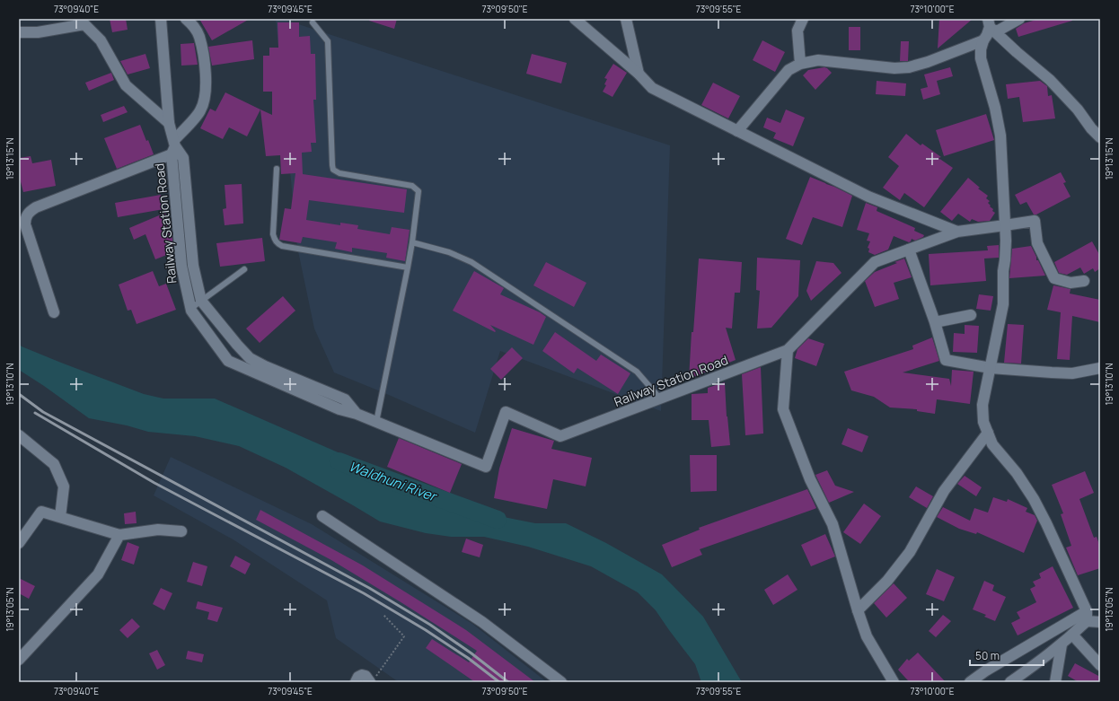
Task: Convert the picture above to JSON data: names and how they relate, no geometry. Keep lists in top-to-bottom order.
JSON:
{
  "streets": {
    "street": ["Railway Station Road"]
  },
  "water": ["Waldhuni River"],
  "scale_bar": "50 m",
  "coordinates": [
    "73°09'40\"E",
    "73°09'45\"E",
    "73°09'50\"E",
    "73°09'55\"E",
    "73°10'00\"E",
    "19°13'15\"N",
    "19°13'10\"N",
    "19°13'05\"N"
  ]
}
